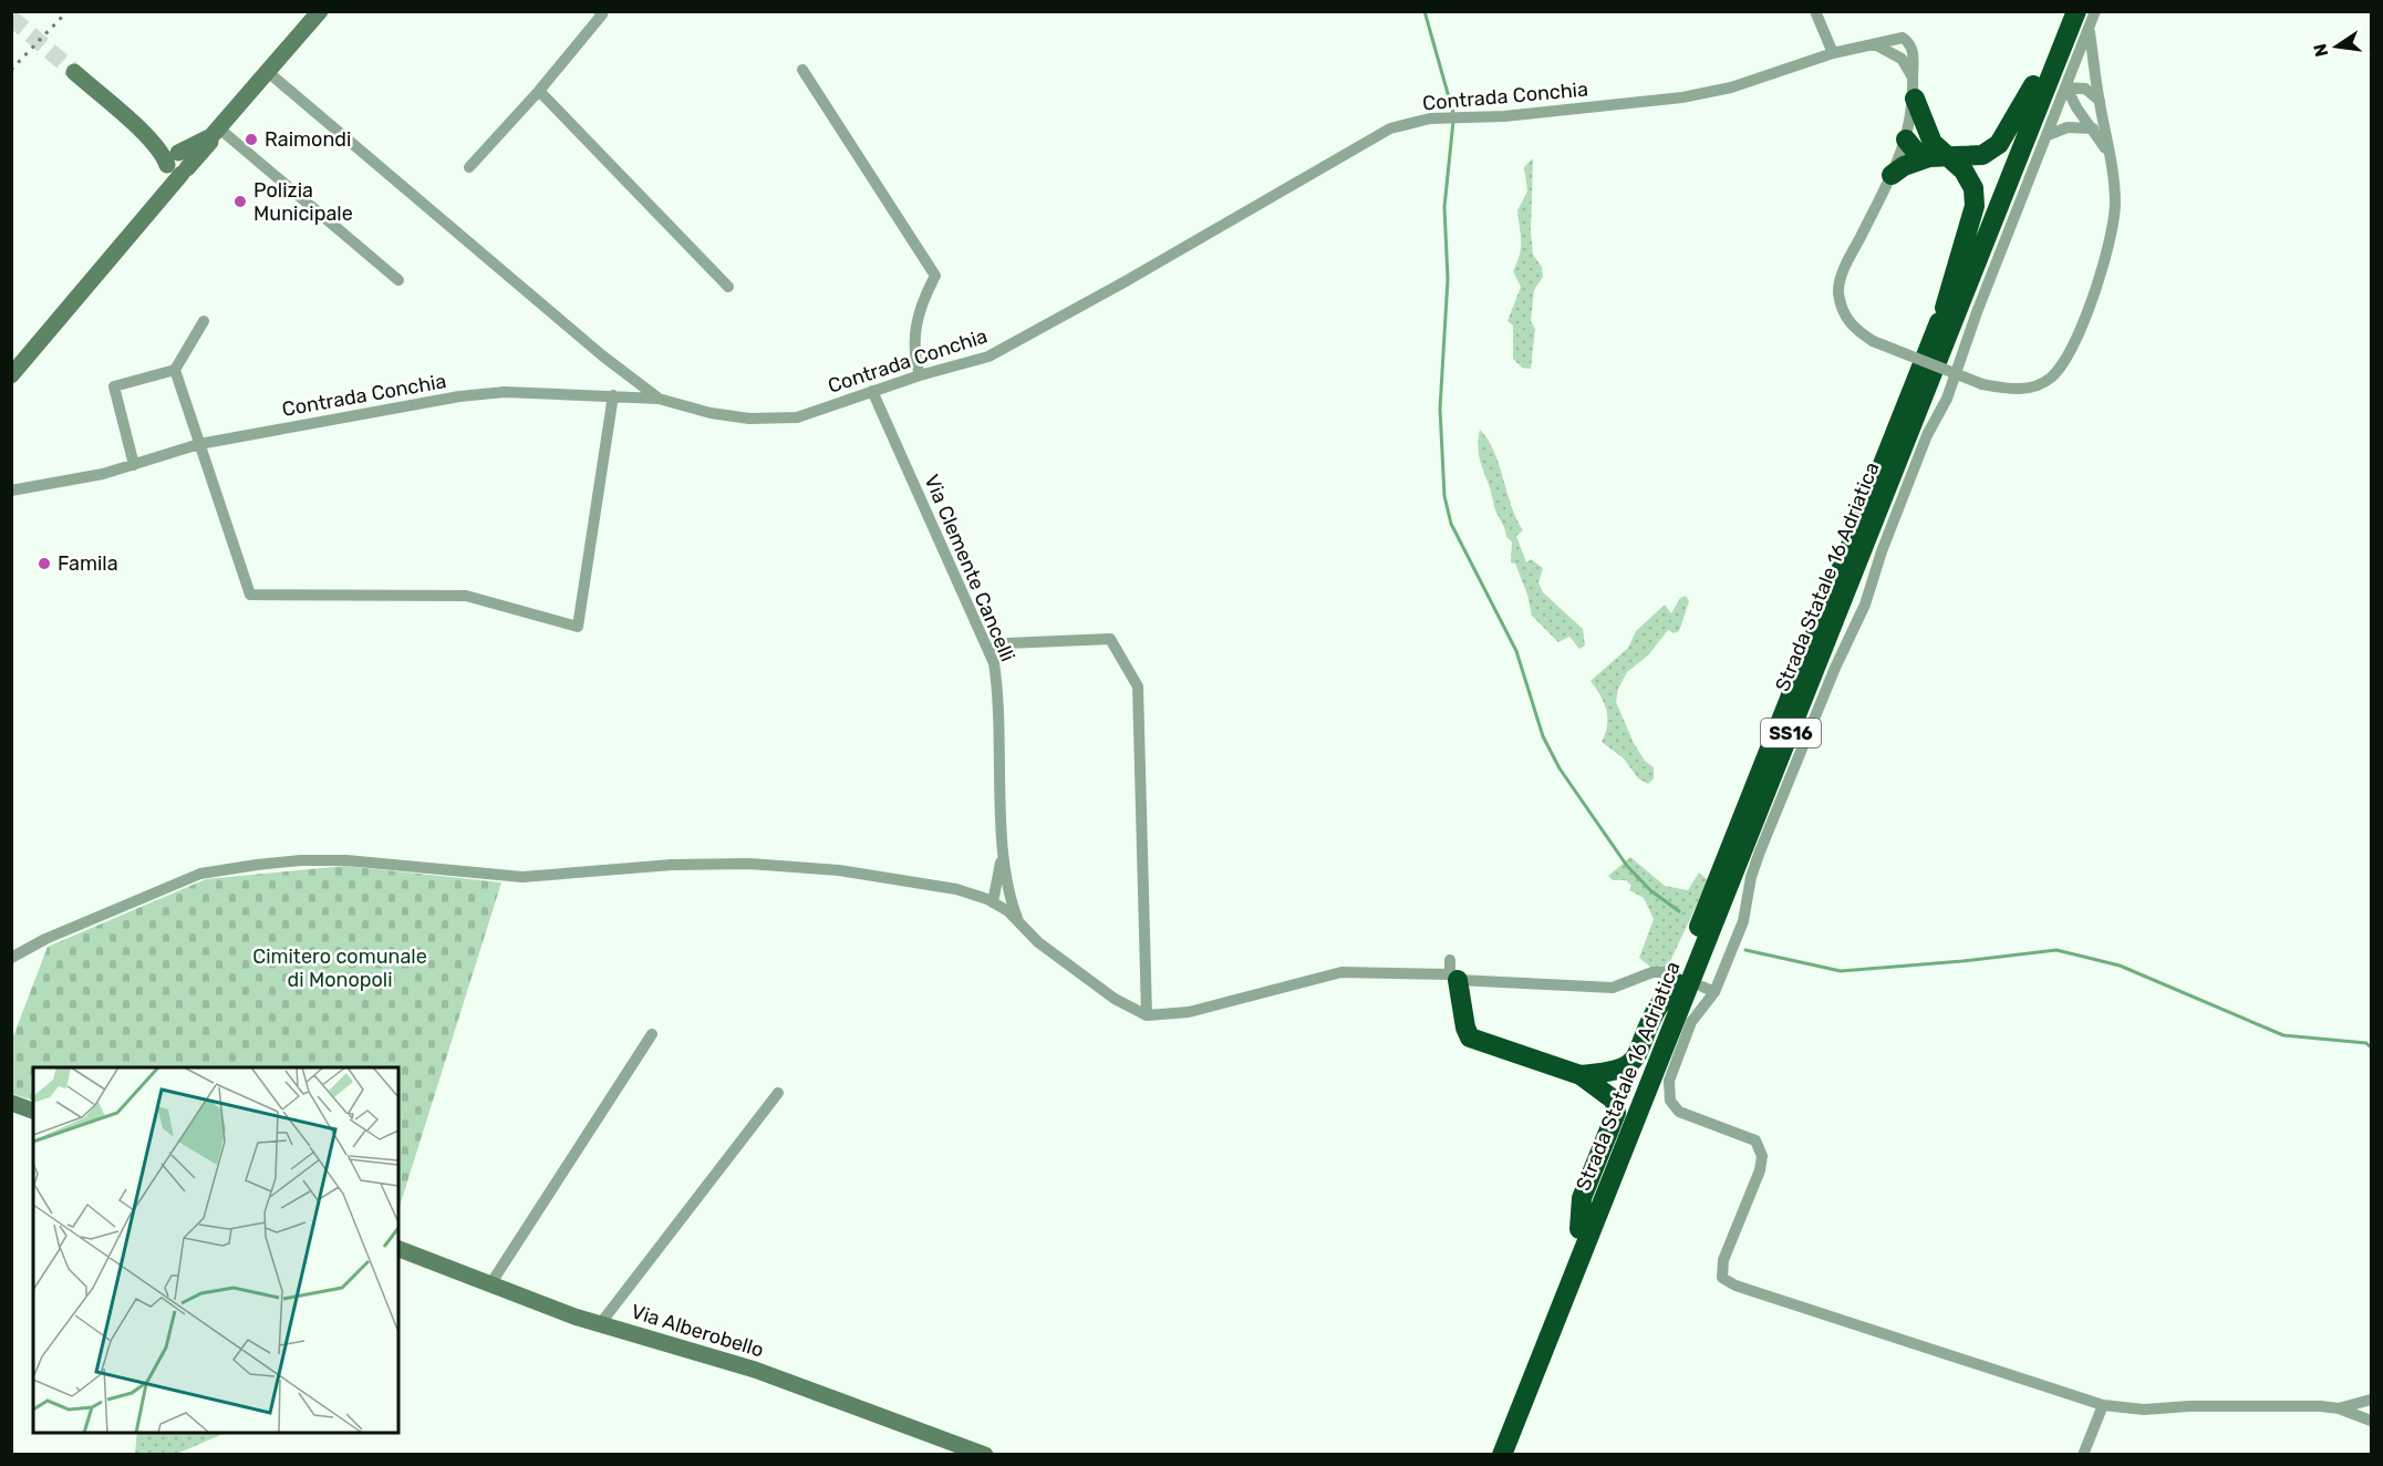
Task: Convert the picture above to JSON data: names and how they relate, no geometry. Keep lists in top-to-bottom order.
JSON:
{
  "streets": {
    "highway": ["Strada Statale 16 Adriatica", "SS16"],
    "main road": ["Via Alberobello"],
    "street": ["Contrada Conchia", "Via Clemente Cancelli"]
  },
  "crossings": [
    ["Contrada Conchia", "Via Clemente Cancelli"]
  ],
  "parks": ["Cimitero comunale di Monopoli"],
  "places": ["Raimondi", "Polizia Municipale", "Famila"],
  "north": "left"
}
